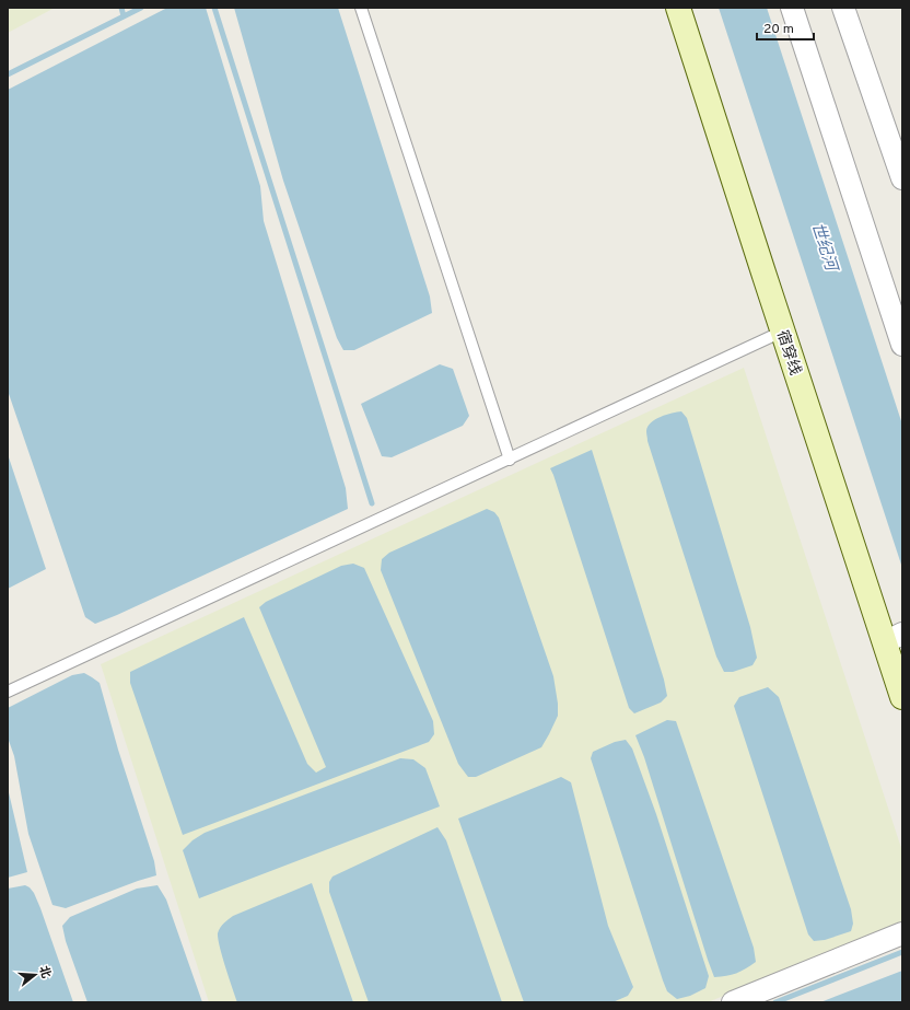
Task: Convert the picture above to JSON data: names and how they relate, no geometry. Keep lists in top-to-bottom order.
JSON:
{
  "streets": {
    "main road": ["宿穿线"]
  },
  "water": ["世纪河"],
  "scale_bar": "20 m",
  "north": "right"
}
